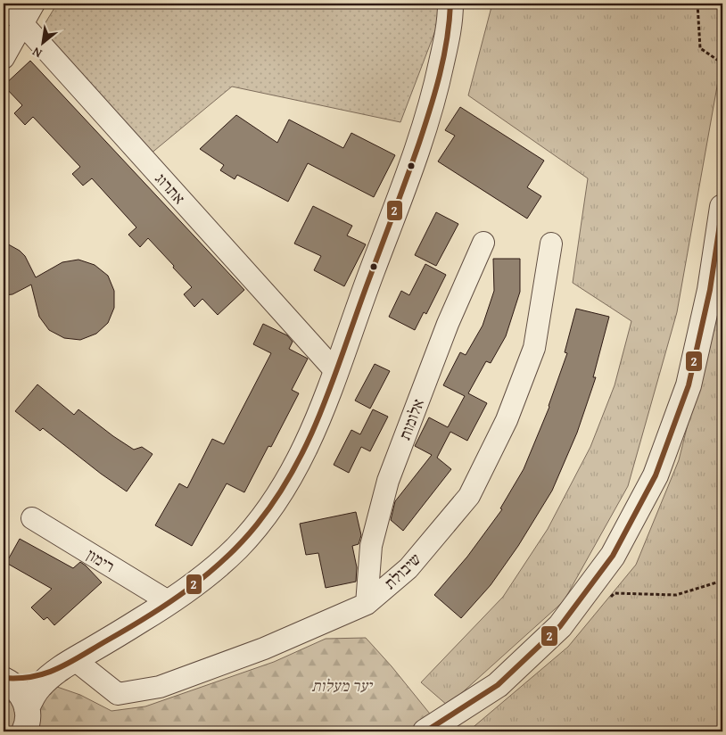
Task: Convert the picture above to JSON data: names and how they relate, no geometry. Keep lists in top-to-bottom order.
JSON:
{
  "streets": {
    "street": [
      "אתרוג",
      "אלומות",
      "רימון",
      "שיבולת"
    ]
  },
  "crossings": [
    ["אלומות", "שיבולת"]
  ],
  "parks": ["יער מעלות"],
  "lines": ["transit line 2"],
  "north": "bottom left"
}
